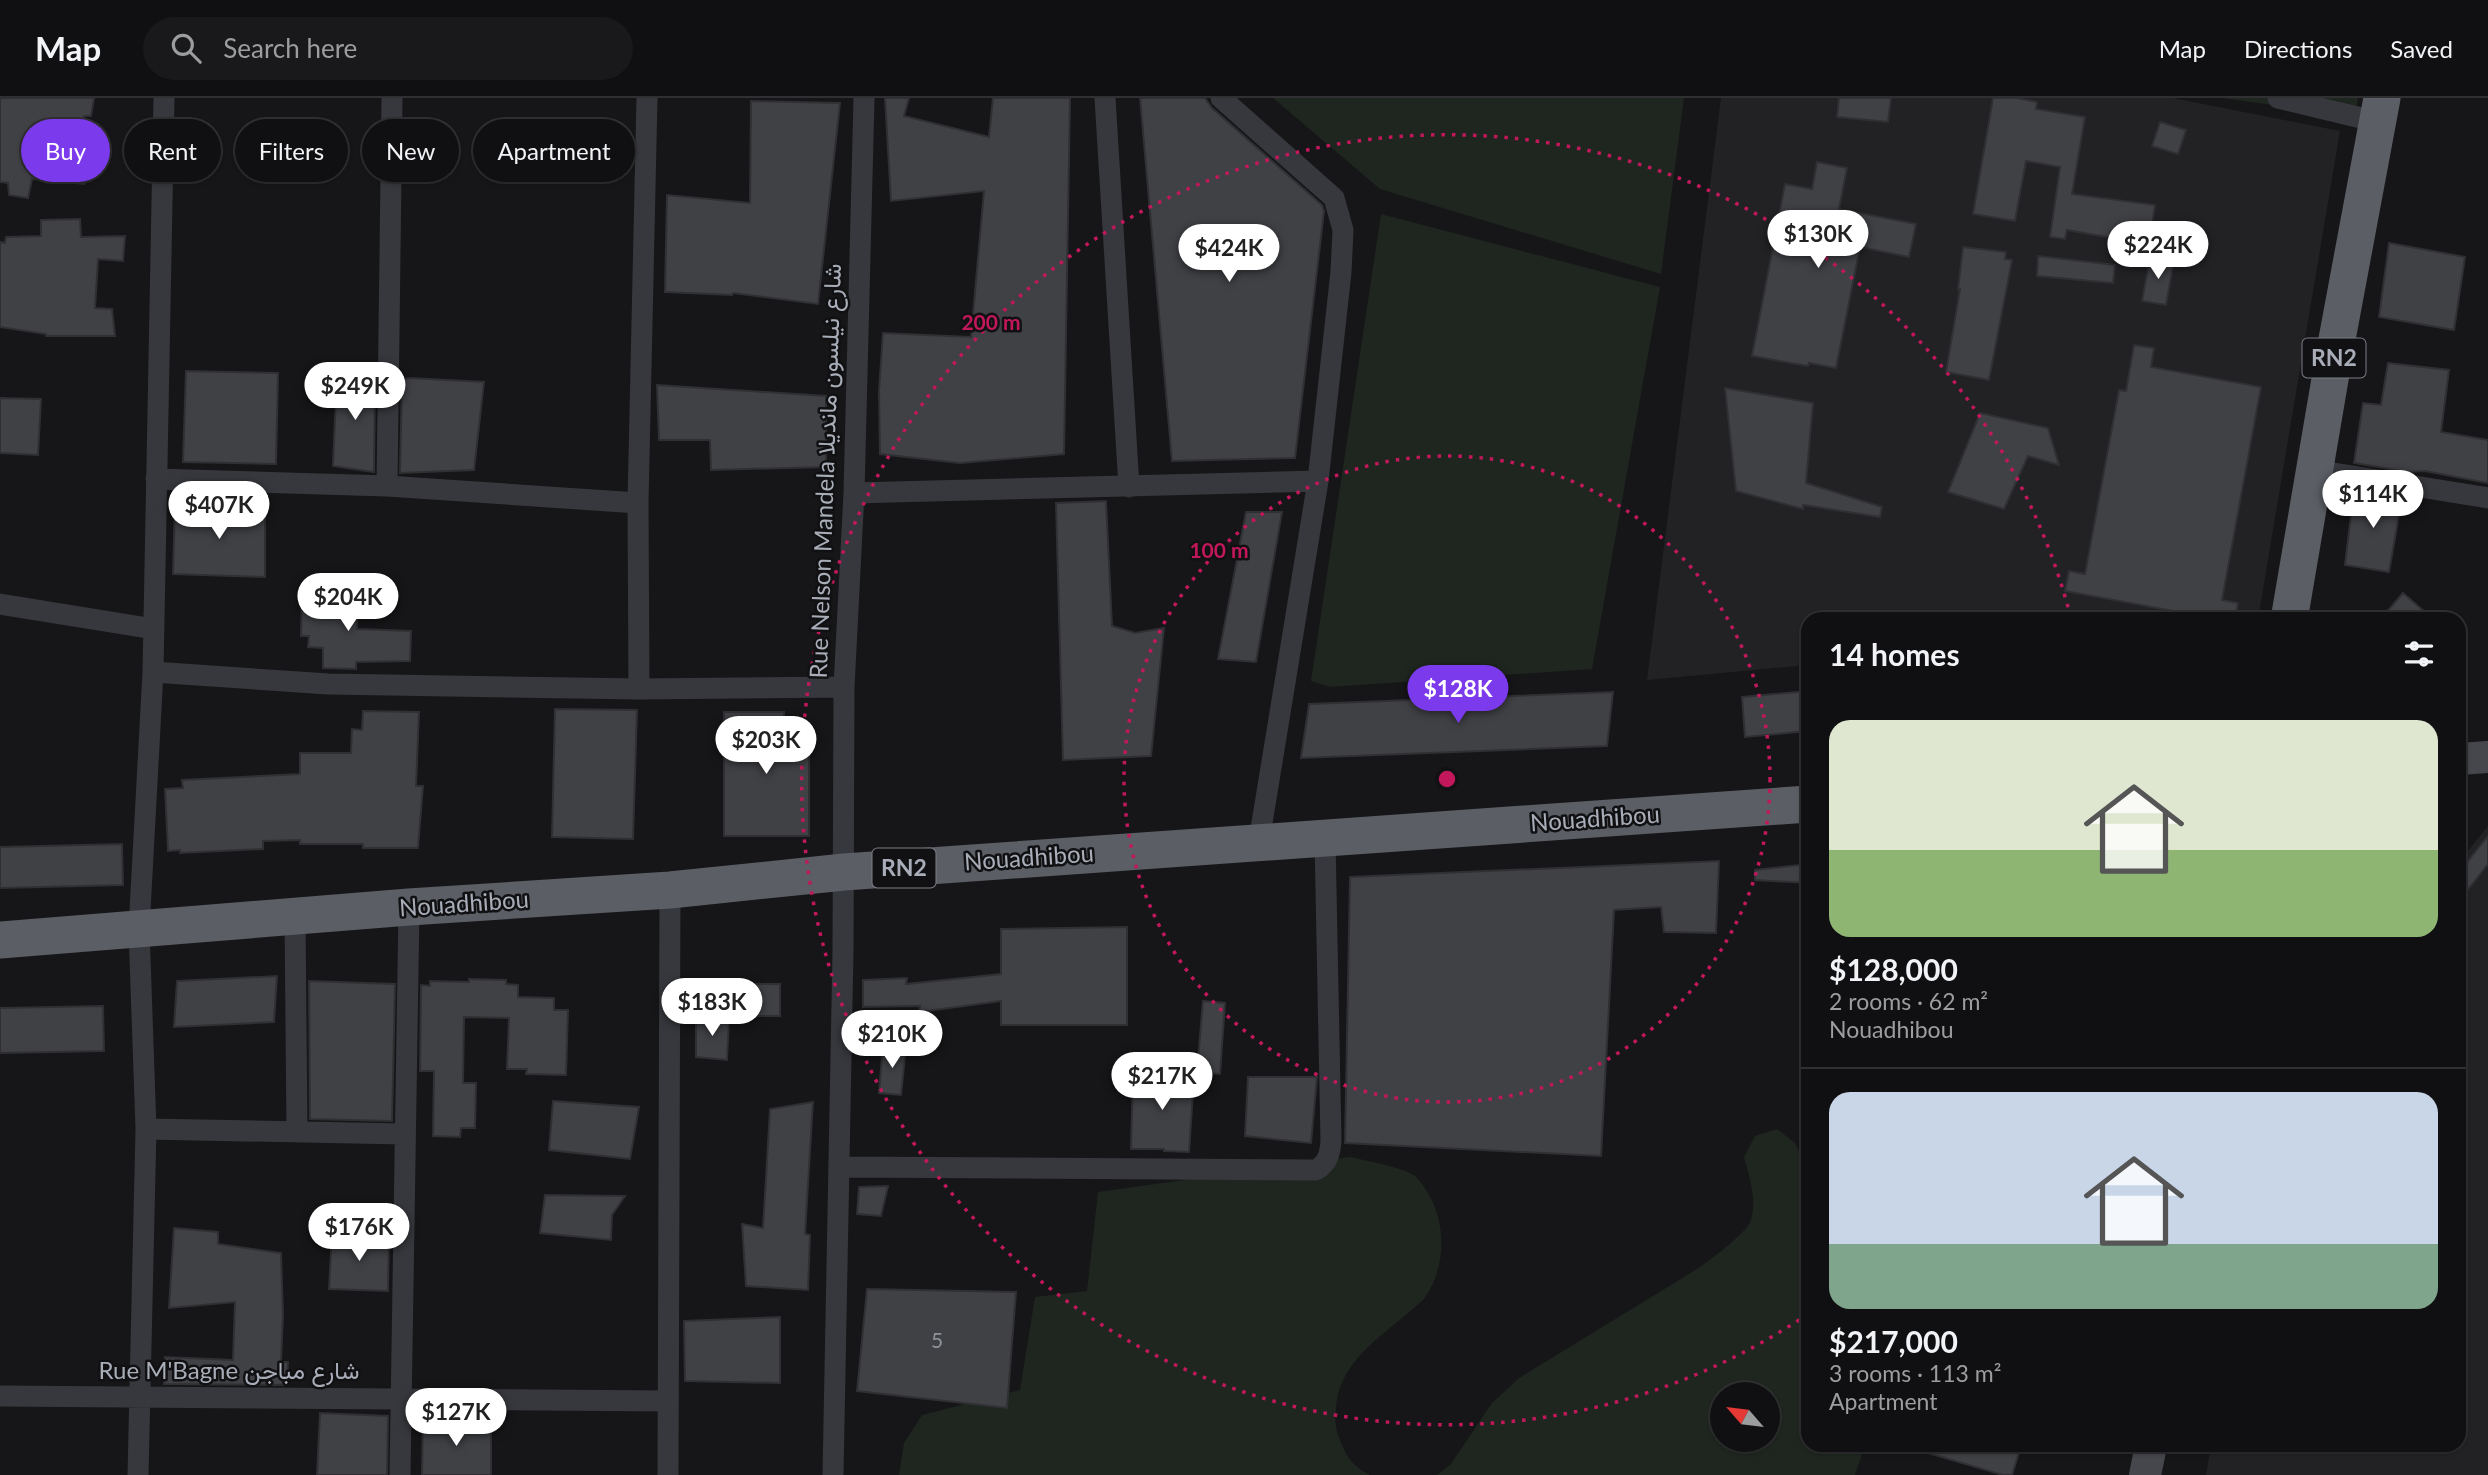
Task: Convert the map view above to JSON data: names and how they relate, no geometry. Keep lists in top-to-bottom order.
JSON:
{
  "streets": {
    "highway": ["RN2", "Nouadhibou"],
    "street": ["Rue Nelson Mandela شارع نيلسون مانديلا", "Rue M'Bagne شارع مباجن"]
  },
  "crossings": [
    ["Rue Nelson Mandela شارع نيلسون مانديلا", "Nouadhibou"]
  ],
  "house_numbers": ["5"],
  "north": "top left",
  "page": {
    "header": "Map",
    "search": "Search here",
    "nav": ["Map", "Directions", "Saved"],
    "chip": [
      "Buy",
      "Rent",
      "Filters",
      "New",
      "Apartment"
    ],
    "price": [
      "$130K",
      "$224K",
      "$424K",
      "$249K",
      "$114K",
      "$407K",
      "$204K",
      "$128K",
      "$203K",
      "$183K",
      "$210K",
      "$217K",
      "$176K",
      "$127K"
    ],
    "heading": "14 homes",
    "list": [
      {
        "name": "$128,000",
        "note": "2 rooms · 62 m² · Nouadhibou"
      },
      {
        "name": "$217,000",
        "note": "3 rooms · 113 m² · Apartment"
      }
    ]
  },
  "rings": ["200 m", "100 m"]
}
